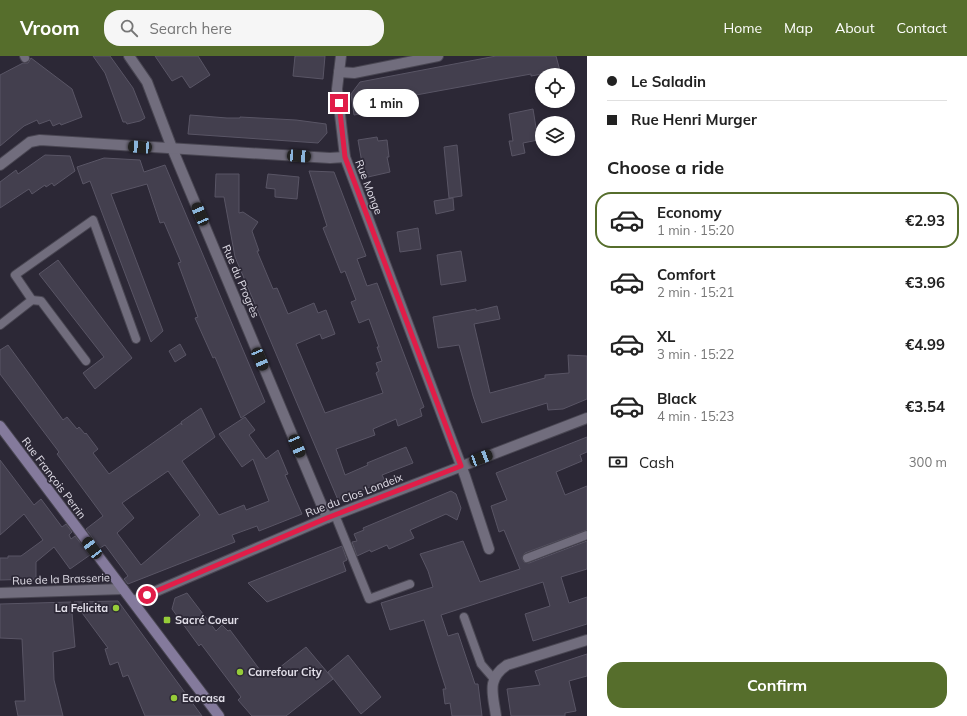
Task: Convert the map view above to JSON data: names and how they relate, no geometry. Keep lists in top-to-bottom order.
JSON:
{
  "streets": {
    "main road": ["Rue François Perrin"],
    "street": [
      "Rue Monge",
      "Rue du Progrès",
      "Rue du Clos Londeix",
      "Rue de la Brasserie"
    ]
  },
  "crossings": [
    ["Rue Monge", "Rue du Progrès"],
    ["Rue Monge", "Rue du Clos Londeix"],
    ["Rue du Progrès", "Rue du Clos Londeix"],
    ["Rue François Perrin", "Rue du Clos Londeix"],
    ["Rue François Perrin", "Rue de la Brasserie"]
  ],
  "places": {
    "other": ["La Felicita", "Carrefour City", "Ecocasa"],
    "transit": ["Sacré Coeur"]
  },
  "page": {
    "header": "Vroom",
    "search": "Search here",
    "nav": [
      "Home",
      "Map",
      "About",
      "Contact"
    ],
    "banner": ["Le Saladin", "Rue Henri Murger"],
    "bubble": "1 min",
    "heading": "Choose a ride",
    "list": [
      {
        "name": "Economy",
        "note": "1 min · 15:20",
        "value": "€2.93"
      },
      {
        "name": "Comfort",
        "note": "2 min · 15:21",
        "value": "€3.96"
      },
      {
        "name": "XL",
        "note": "3 min · 15:22",
        "value": "€4.99"
      },
      {
        "name": "Black",
        "note": "4 min · 15:23",
        "value": "€3.54"
      }
    ],
    "pay": ["Cash", "300 m"],
    "buttons": "Confirm"
  }
}
